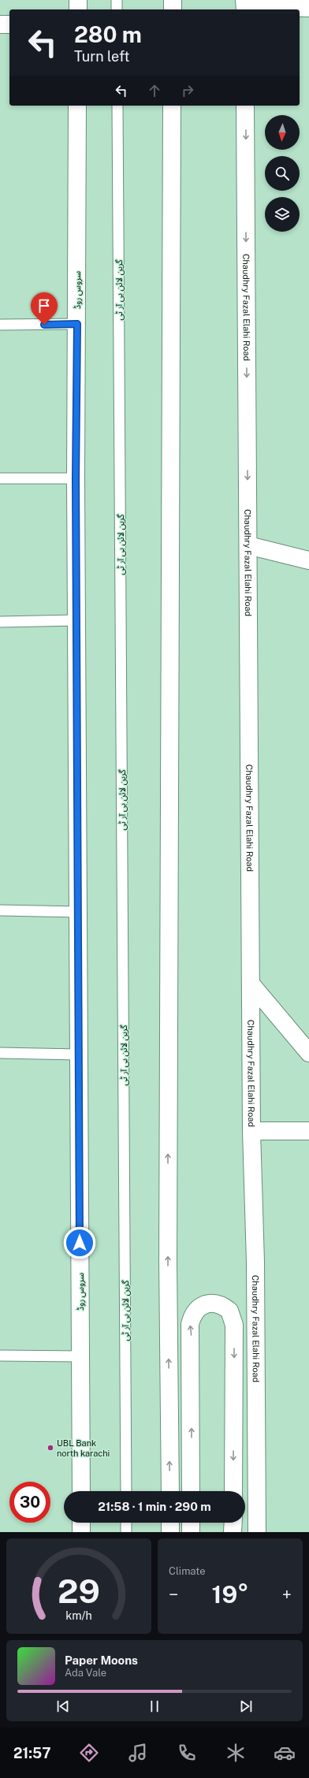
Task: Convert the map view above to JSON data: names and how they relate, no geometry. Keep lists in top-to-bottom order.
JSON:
{
  "streets": {
    "main road": ["سروس روڈ", "Chaudhry Fazal Elahi Road"],
    "lane": ["گرین لائن بی آر ٹی"]
  },
  "places": ["UBL Bank north karachi"],
  "north": "bottom",
  "page": {
    "turn": ["280 m", "Turn left"],
    "limit": "30",
    "trip": "21:58 · 1 min · 290 m",
    "tile": "Climate",
    "heat": ["−", "19°", "+"],
    "song": ["Paper Moons", "Ada Vale"],
    "tabs": "21:57",
    "gauge": ["29", "km/h"]
  }
}
